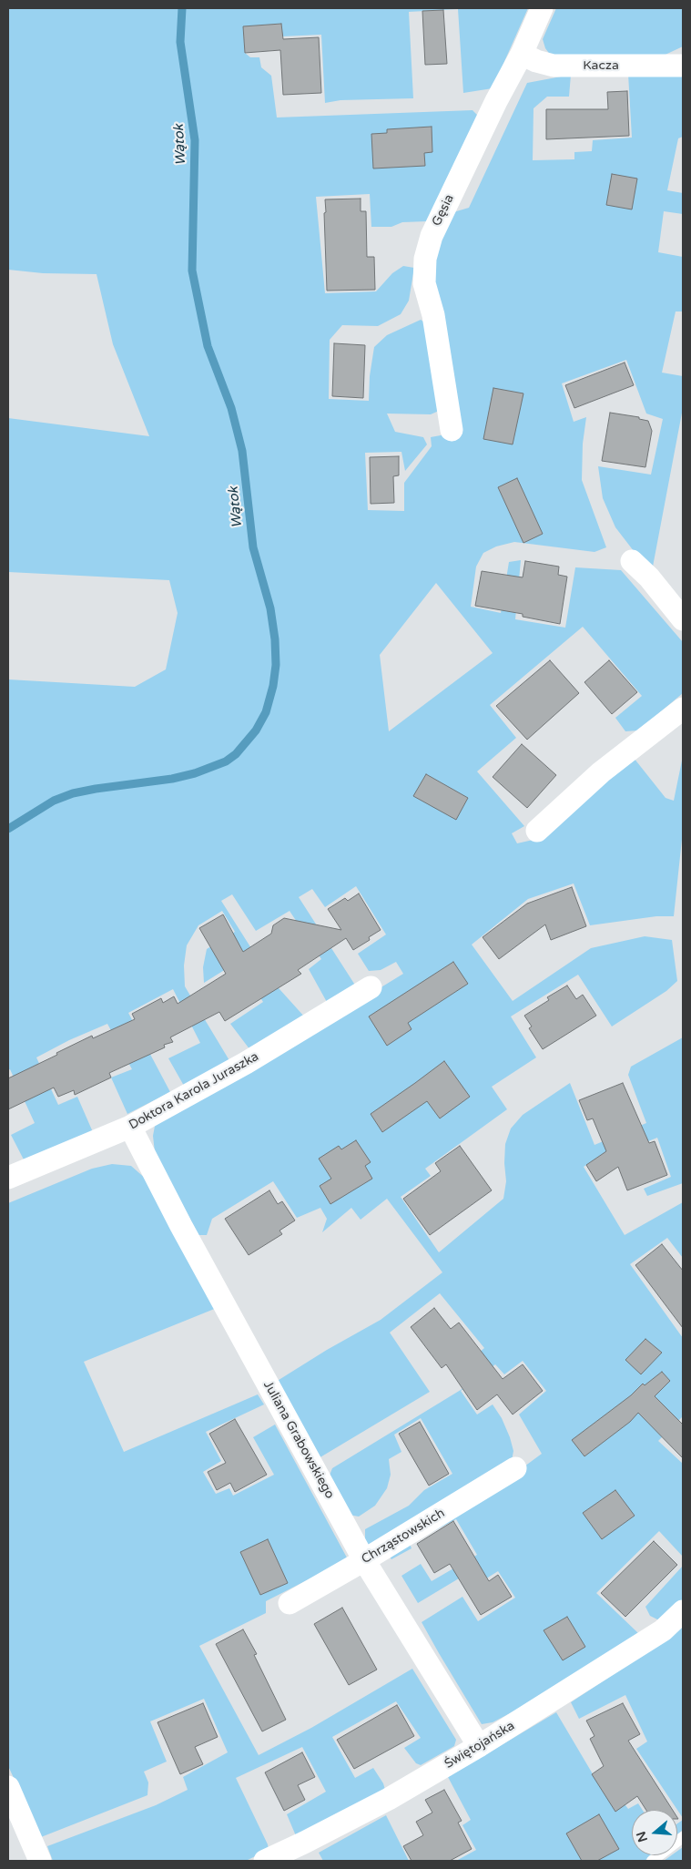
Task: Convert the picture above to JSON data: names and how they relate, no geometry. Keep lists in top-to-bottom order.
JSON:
{
  "streets": {
    "street": [
      "Kacza",
      "Gęsia",
      "Doktora Karola Juraszka",
      "Juliana Grabowskiego",
      "Chrząstowskich",
      "Świętojańska"
    ]
  },
  "crossings": [
    ["Kacza", "Gęsia"],
    ["Doktora Karola Juraszka", "Juliana Grabowskiego"],
    ["Juliana Grabowskiego", "Chrząstowskich"],
    ["Juliana Grabowskiego", "Świętojańska"]
  ],
  "water": ["Wątok"],
  "north": "left"
}
